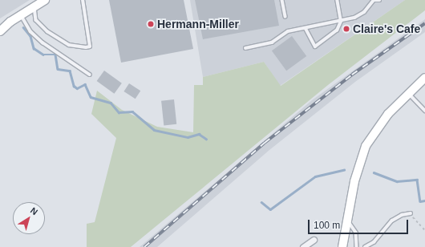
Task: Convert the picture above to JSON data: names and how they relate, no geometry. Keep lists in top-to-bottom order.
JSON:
{
  "places": ["Hermann-Miller", "Claire's Cafe"],
  "scale_bar": "100 m",
  "north": "top right"
}
